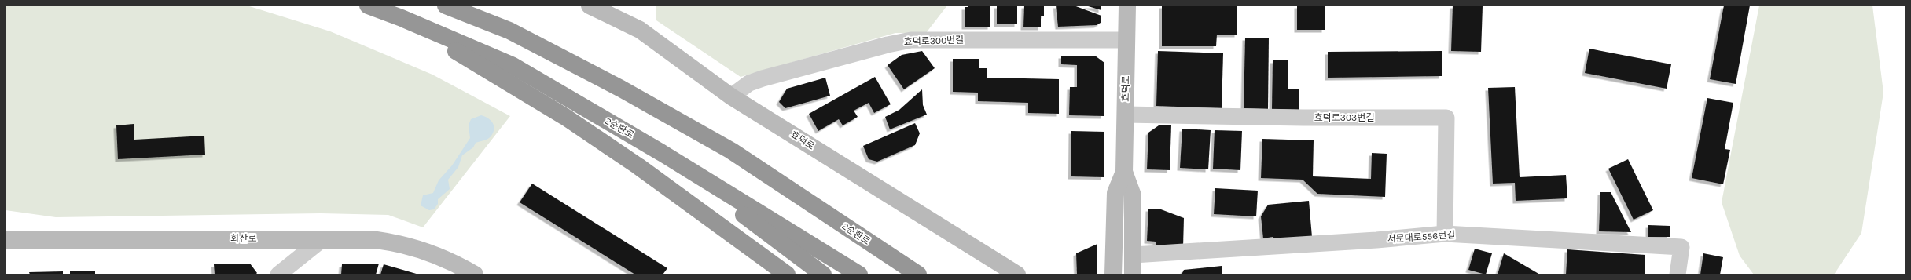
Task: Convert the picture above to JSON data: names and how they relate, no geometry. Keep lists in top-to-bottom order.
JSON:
{
  "streets": {
    "highway": ["2순환로"],
    "main road": ["효덕로", "화산로"],
    "street": ["효덕로300번길", "효덕로303번길", "서문대로556번길"]
  },
  "crossings": [
    ["효덕로300번길", "효덕로"],
    ["효덕로", "효덕로303번길"],
    ["효덕로", "서문대로556번길"],
    ["효덕로303번길", "서문대로556번길"]
  ]
}
